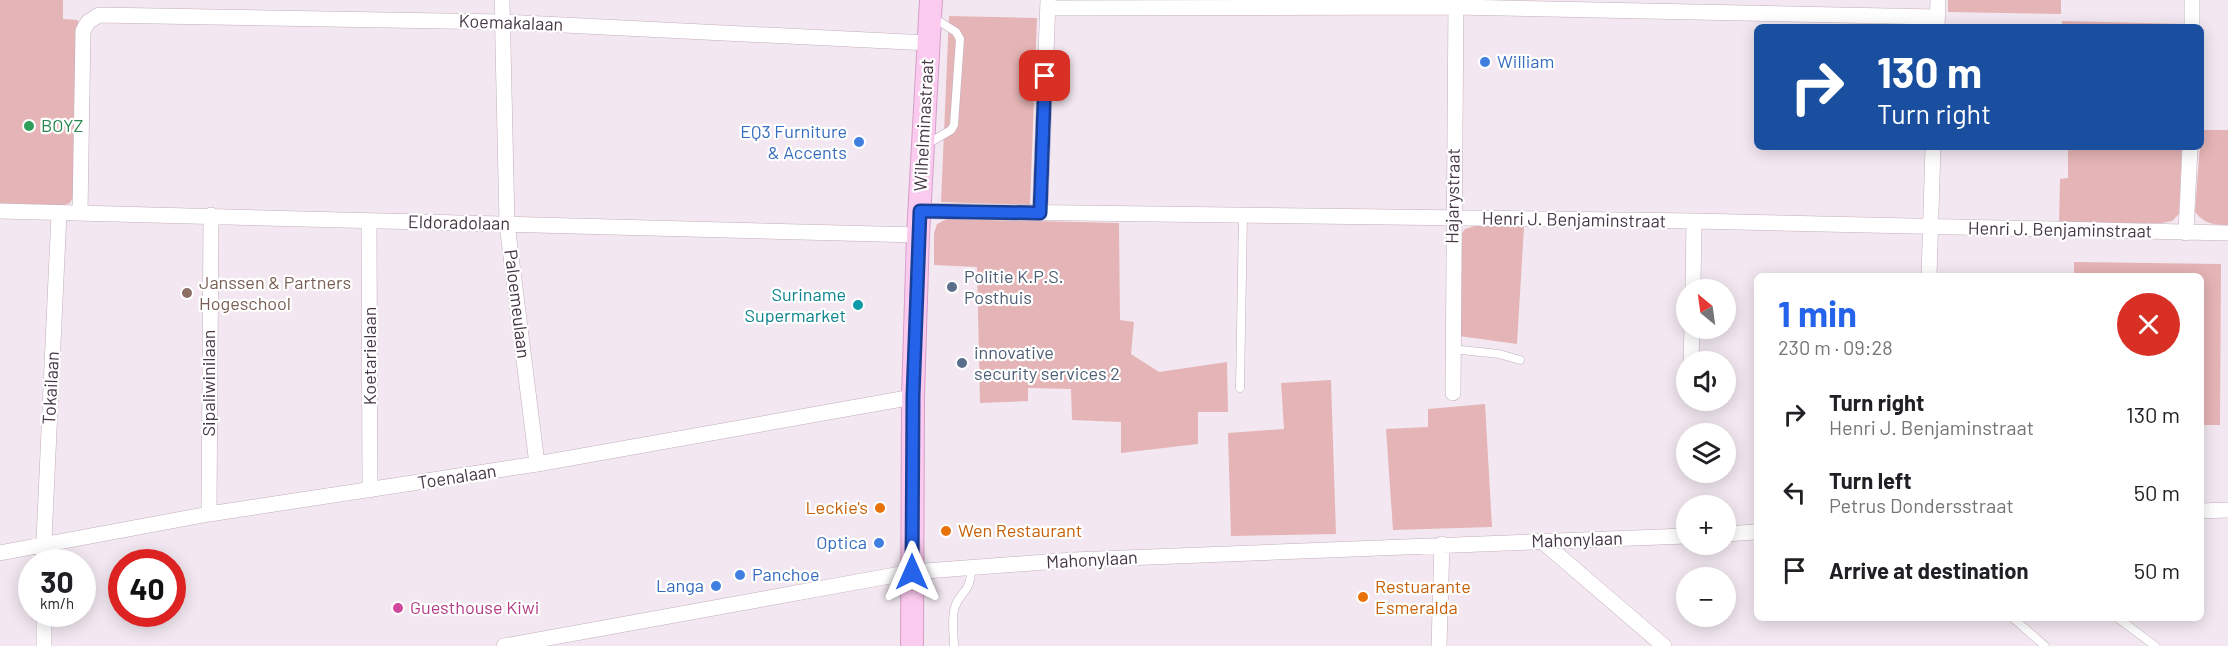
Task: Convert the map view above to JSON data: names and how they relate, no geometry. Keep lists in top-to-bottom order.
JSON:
{
  "streets": {
    "street": [
      "Koemakalaan",
      "Wilhelminastraat",
      "Hajarystraat",
      "Henri J. Benjaminstraat",
      "Eldoradolaan",
      "Paloemeulaan",
      "Koetarielaan",
      "Sipaliwinilaan",
      "Tokailaan",
      "Toenalaan",
      "Mahonylaan"
    ]
  },
  "crossings": [
    ["Koemakalaan", "Wilhelminastraat"],
    ["Koemakalaan", "Eldoradolaan"],
    ["Koemakalaan", "Paloemeulaan"],
    ["Wilhelminastraat", "Henri J. Benjaminstraat"],
    ["Wilhelminastraat", "Eldoradolaan"],
    ["Wilhelminastraat", "Toenalaan"],
    ["Wilhelminastraat", "Mahonylaan"],
    ["Hajarystraat", "Henri J. Benjaminstraat"],
    ["Eldoradolaan", "Paloemeulaan"],
    ["Eldoradolaan", "Koetarielaan"],
    ["Eldoradolaan", "Sipaliwinilaan"],
    ["Eldoradolaan", "Tokailaan"],
    ["Paloemeulaan", "Toenalaan"],
    ["Koetarielaan", "Toenalaan"],
    ["Sipaliwinilaan", "Toenalaan"],
    ["Tokailaan", "Toenalaan"]
  ],
  "places": [
    "William",
    "BOYZ",
    "EQ3 Furniture & Accents",
    "Politie K.P.S. Posthuis",
    "Janssen & Partners Hogeschool",
    "Suriname Supermarket",
    "innovative security services 2",
    "Leckie's",
    "Wen Restaurant",
    "Optica",
    "Panchoe",
    "Langa",
    "Restuarante Esmeralda",
    "Guesthouse Kiwi"
  ],
  "north": "top left",
  "page": {
    "turn": ["130 m", "Turn right"],
    "heading": ["1 min", "230 m · 09:28"],
    "map_buttons": ["+", "−"],
    "list": [
      {
        "name": "Turn right",
        "note": "Henri J. Benjaminstraat",
        "value": "130 m"
      },
      {
        "name": "Turn left",
        "note": "Petrus Dondersstraat",
        "value": "50 m"
      },
      {
        "name": "Arrive at destination",
        "value": "50 m"
      }
    ],
    "speed": "30 km/h",
    "limit": "40"
  }
}
